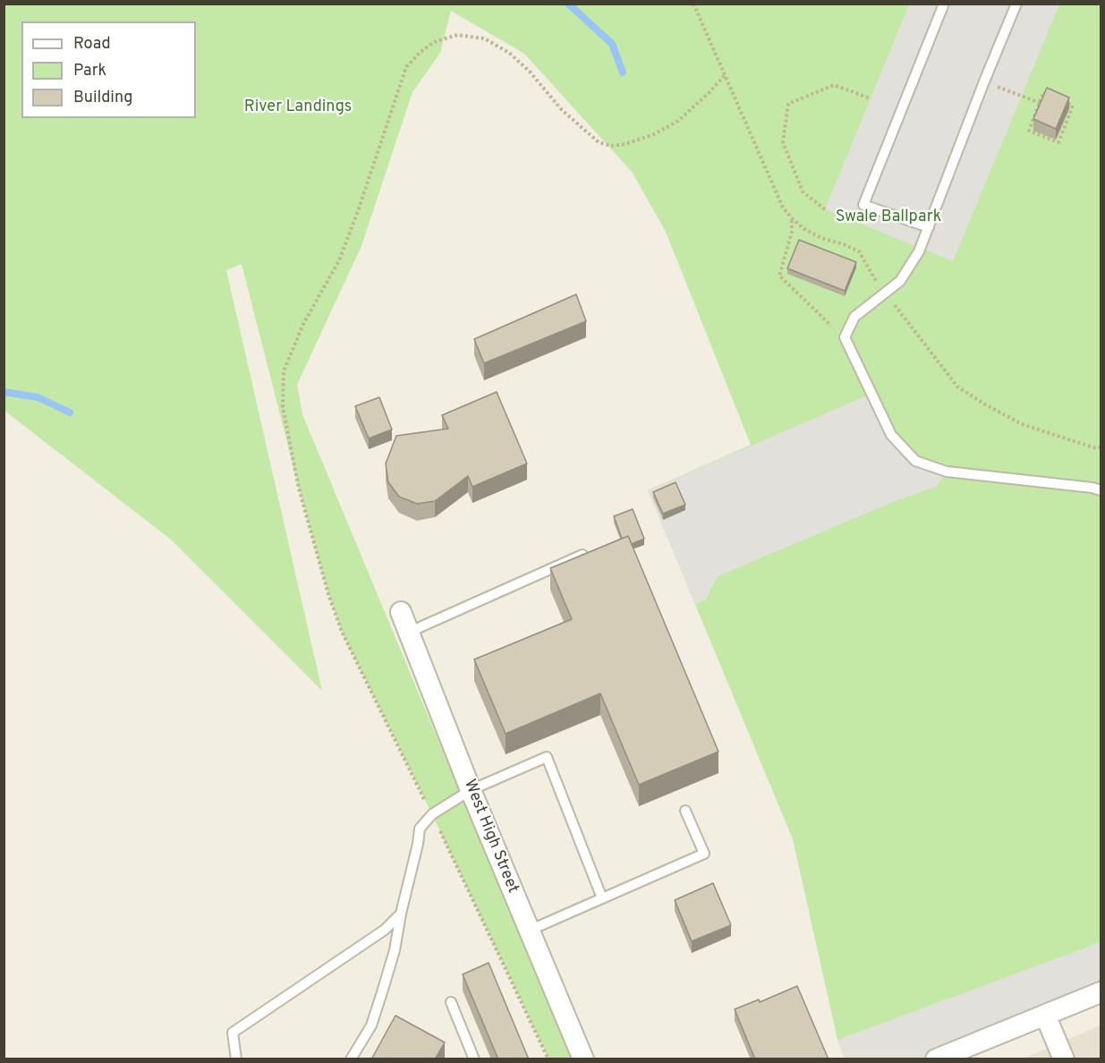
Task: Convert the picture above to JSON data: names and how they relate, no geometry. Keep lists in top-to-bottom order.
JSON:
{
  "streets": {
    "street": ["West High Street"]
  },
  "parks": ["River Landings", "Swale Ballpark"],
  "legend": ["Road", "Park", "Building"]
}
